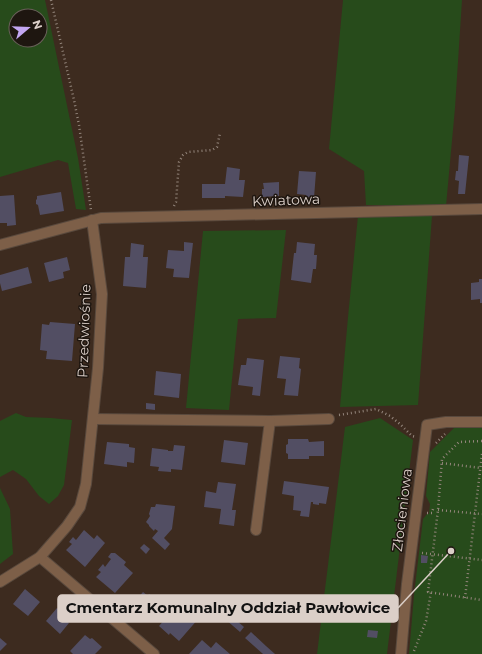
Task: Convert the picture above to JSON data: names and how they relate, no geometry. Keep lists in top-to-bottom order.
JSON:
{
  "streets": {
    "street": ["Kwiatowa", "Przedwiośnie", "Złocieniowa"]
  },
  "crossings": [
    ["Kwiatowa", "Przedwiośnie"]
  ],
  "places": ["Cmentarz Komunalny Oddział Pawłowice"],
  "north": "right"
}
